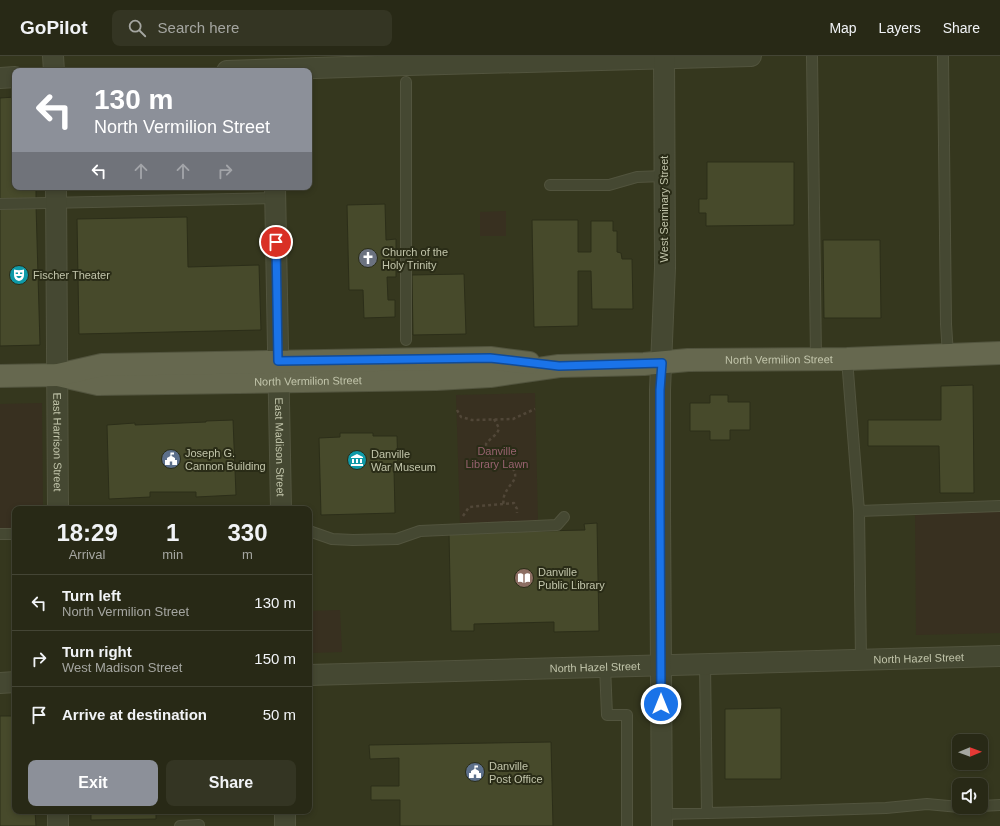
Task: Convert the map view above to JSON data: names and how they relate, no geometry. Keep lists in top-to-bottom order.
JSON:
{
  "streets": {
    "main road": ["North Vermilion Street"],
    "street": [
      "West Seminary Street",
      "East Harrison Street",
      "East Madison Street",
      "North Hazel Street"
    ]
  },
  "crossings": [
    ["West Seminary Street", "North Vermilion Street"],
    ["West Seminary Street", "North Hazel Street"],
    ["North Vermilion Street", "East Harrison Street"],
    ["North Vermilion Street", "East Madison Street"]
  ],
  "parks": ["Danville Library Lawn"],
  "places": {
    "church": ["Church of the Holy Trinity"],
    "theatre": ["Fischer Theater"],
    "public building": ["Joseph G. Cannon Building", "Danville Post Office"],
    "museum": ["Danville War Museum"],
    "library": ["Danville Public Library"]
  },
  "north": "right",
  "page": {
    "header": "GoPilot",
    "search": "Search here",
    "nav": ["Map", "Layers", "Share"],
    "turn": ["130 m", "North Vermilion Street"],
    "eta": [
      "18:29",
      "Arrival",
      "1",
      "min",
      "330",
      "m"
    ],
    "list": [
      {
        "name": "Turn left",
        "note": "North Vermilion Street",
        "value": "130 m"
      },
      {
        "name": "Turn right",
        "note": "West Madison Street",
        "value": "150 m"
      },
      {
        "name": "Arrive at destination",
        "value": "50 m"
      }
    ],
    "buttons": ["Exit", "Share"]
  }
}
